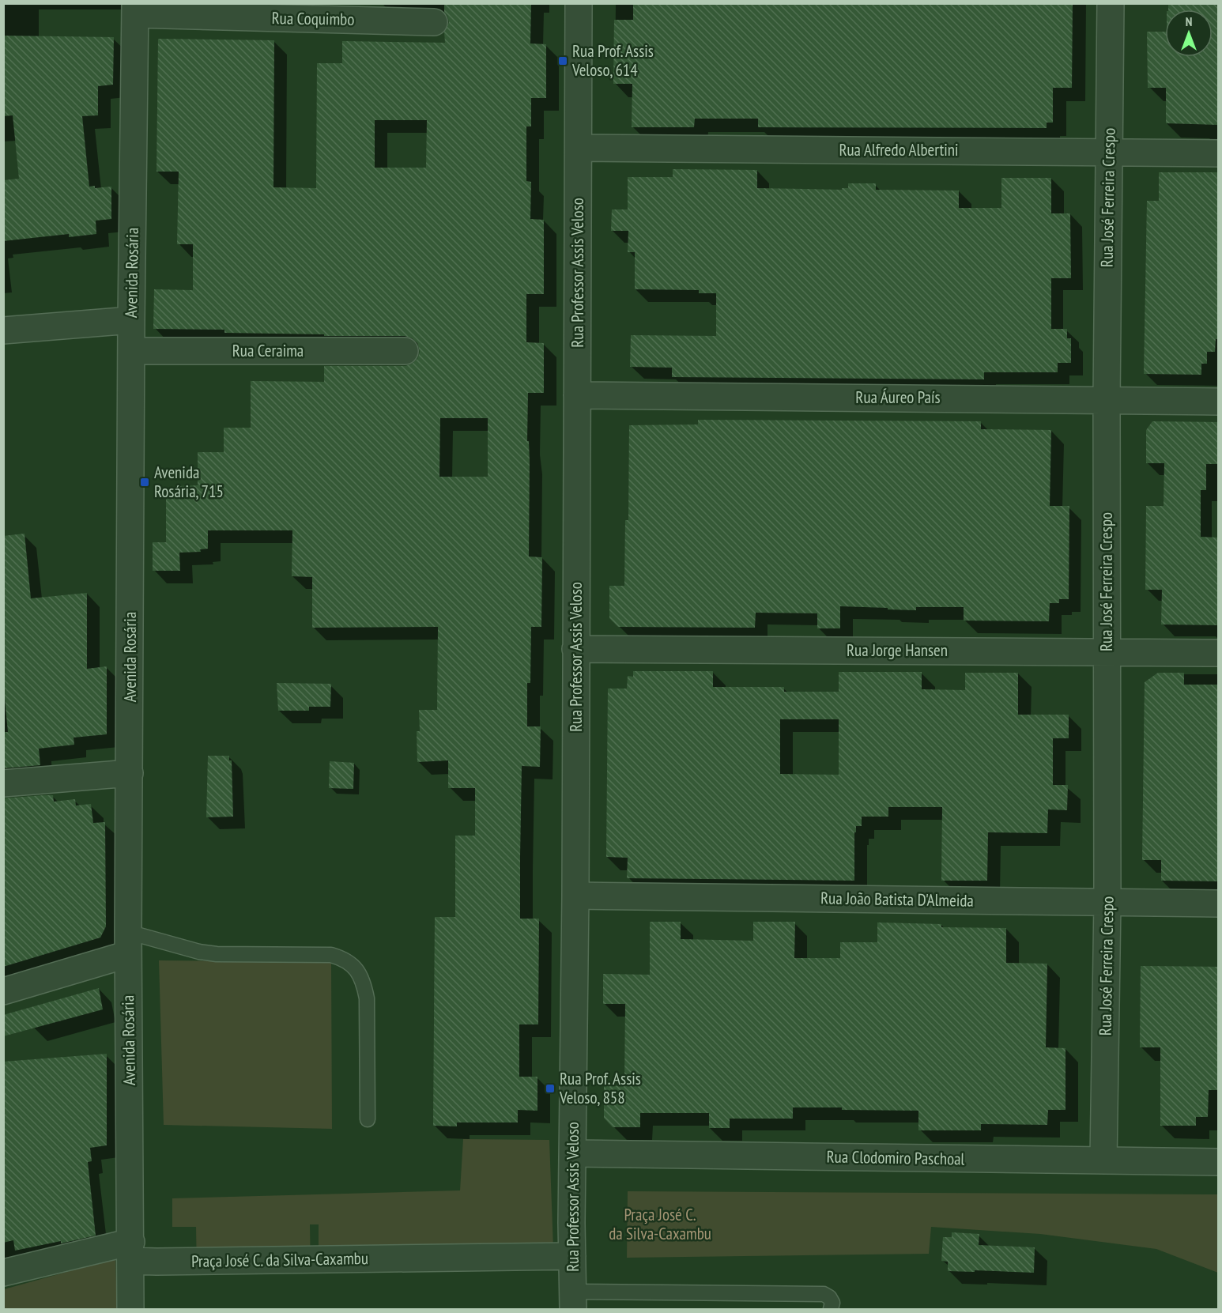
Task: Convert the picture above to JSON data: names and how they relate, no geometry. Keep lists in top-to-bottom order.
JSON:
{
  "streets": {
    "street": [
      "Rua Coquimbo",
      "Rua Alfredo Albertini",
      "Rua José Ferreira Crespo",
      "Avenida Rosária",
      "Rua Professor Assis Veloso",
      "Rua Ceraima",
      "Rua Áureo País",
      "Rua Jorge Hansen",
      "Rua João Batista D'Almeida",
      "Rua Clodomiro Paschoal",
      "Praça José C. da Silva-Caxambu"
    ]
  },
  "crossings": [
    ["Rua Coquimbo", "Avenida Rosária"],
    ["Rua Alfredo Albertini", "Rua José Ferreira Crespo"],
    ["Rua Alfredo Albertini", "Rua Professor Assis Veloso"],
    ["Rua José Ferreira Crespo", "Rua Áureo País"],
    ["Rua José Ferreira Crespo", "Rua Jorge Hansen"],
    ["Rua José Ferreira Crespo", "Rua João Batista D'Almeida"],
    ["Rua José Ferreira Crespo", "Rua Clodomiro Paschoal"],
    ["Avenida Rosária", "Rua Ceraima"],
    ["Avenida Rosária", "Praça José C. da Silva-Caxambu"],
    ["Rua Professor Assis Veloso", "Rua Áureo País"],
    ["Rua Professor Assis Veloso", "Rua Jorge Hansen"],
    ["Rua Professor Assis Veloso", "Rua João Batista D'Almeida"],
    ["Rua Professor Assis Veloso", "Rua Clodomiro Paschoal"],
    ["Rua Professor Assis Veloso", "Praça José C. da Silva-Caxambu"]
  ],
  "parks": ["Praça José C. da Silva-Caxambu"],
  "places": {
    "transit": ["Rua Prof. Assis Veloso, 614", "Avenida Rosária, 715", "Rua Prof. Assis Veloso, 858"]
  },
  "north": "top"
}
